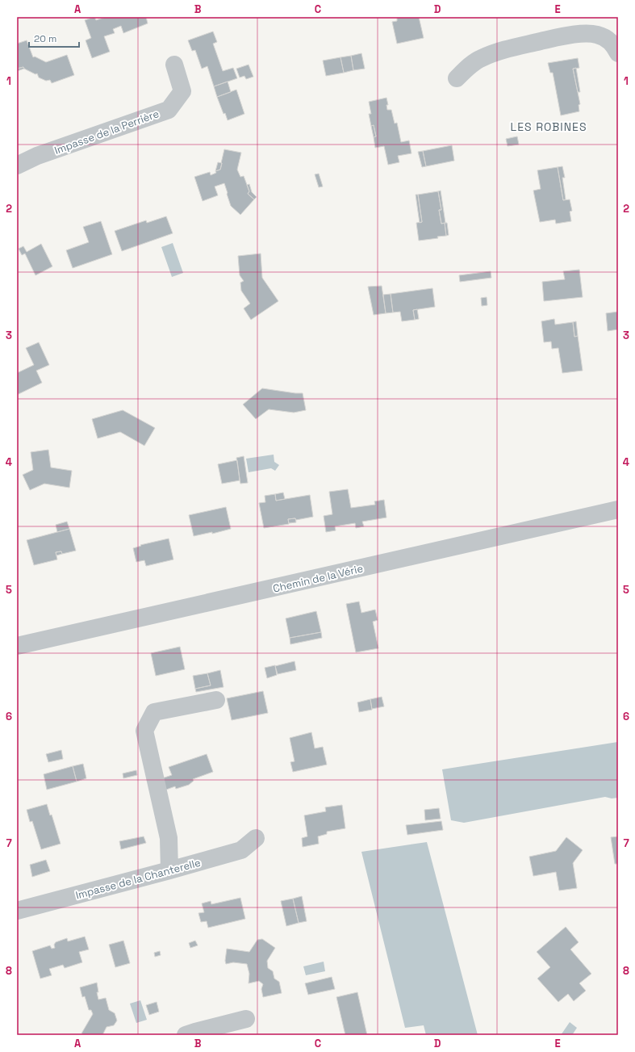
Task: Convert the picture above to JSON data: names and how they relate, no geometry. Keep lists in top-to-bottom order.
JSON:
{
  "streets": {
    "street": ["Impasse de la Perrière", "Chemin de la Vérie", "Impasse de la Chanterelle"]
  },
  "districts": ["LES ROBINES"],
  "scale_bar": "20 m",
  "grid": {
    "columns": [
      "A",
      "B",
      "C",
      "D",
      "E"
    ],
    "rows": [
      "1",
      "2",
      "3",
      "4",
      "5",
      "6",
      "7",
      "8"
    ]
  }
}
